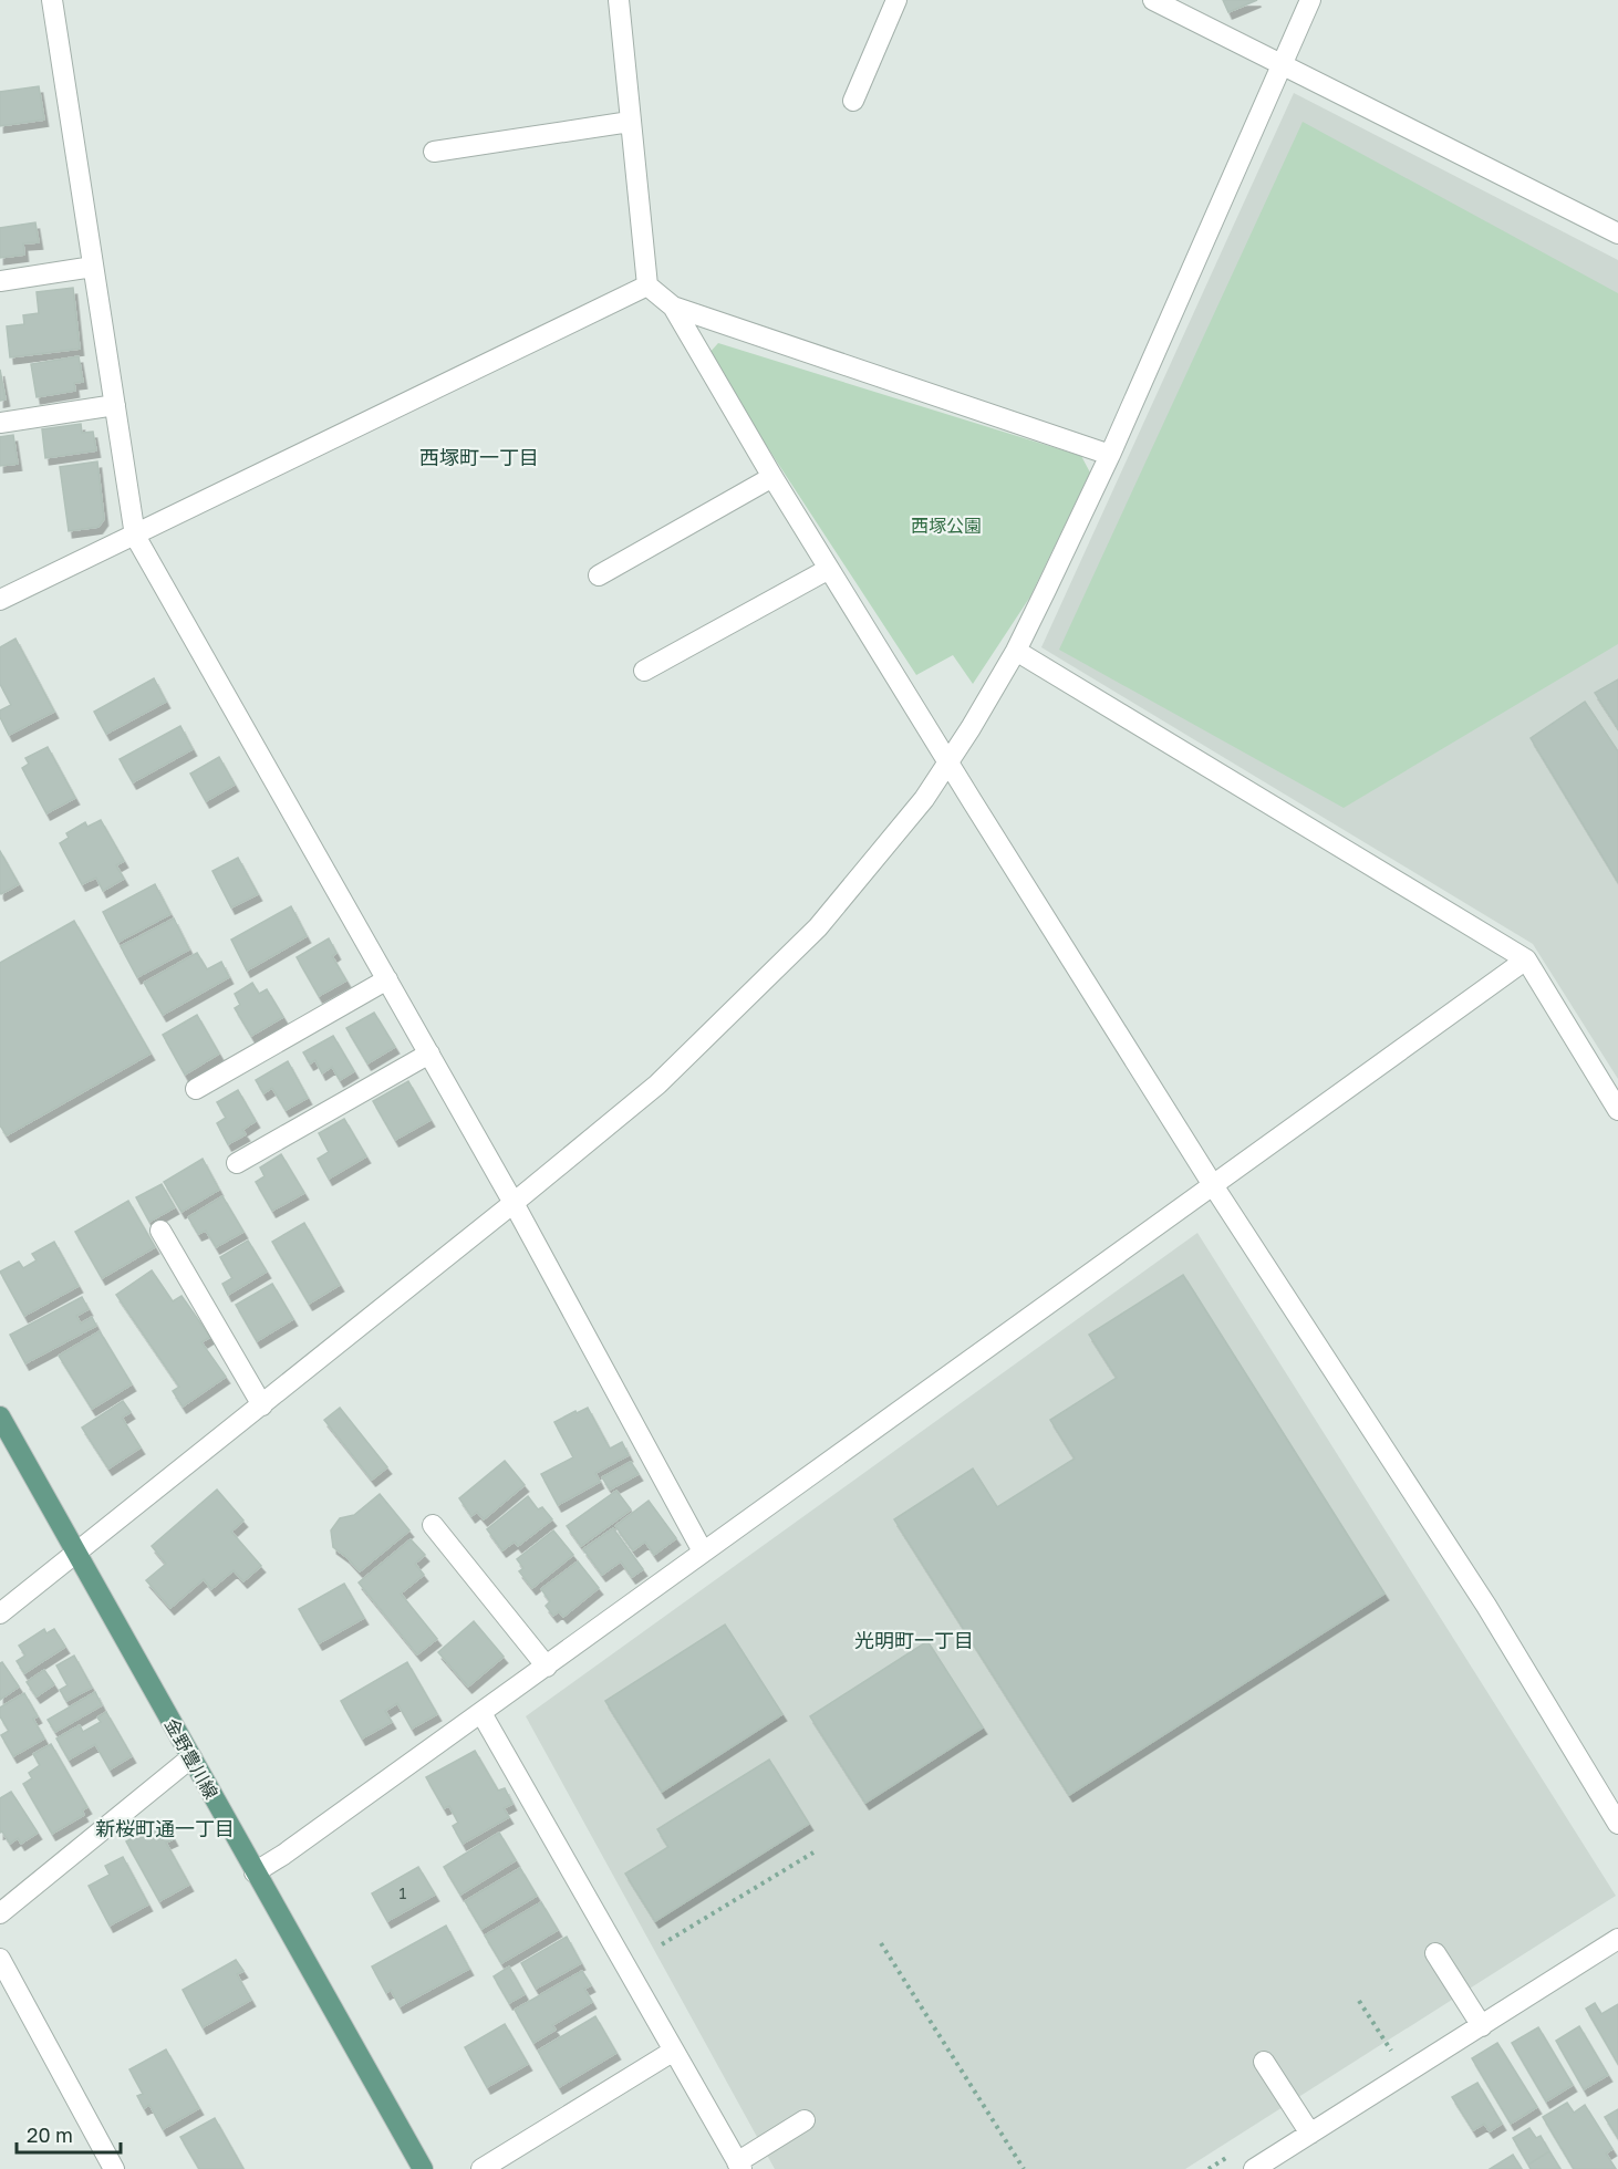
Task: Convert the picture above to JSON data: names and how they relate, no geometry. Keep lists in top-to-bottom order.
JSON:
{
  "streets": {
    "main road": ["金野豊川線"]
  },
  "districts": ["西塚町一丁目", "光明町一丁目", "新桜町通一丁目"],
  "parks": ["西塚公園"],
  "house_numbers": ["1"],
  "scale_bar": "20 m"
}
